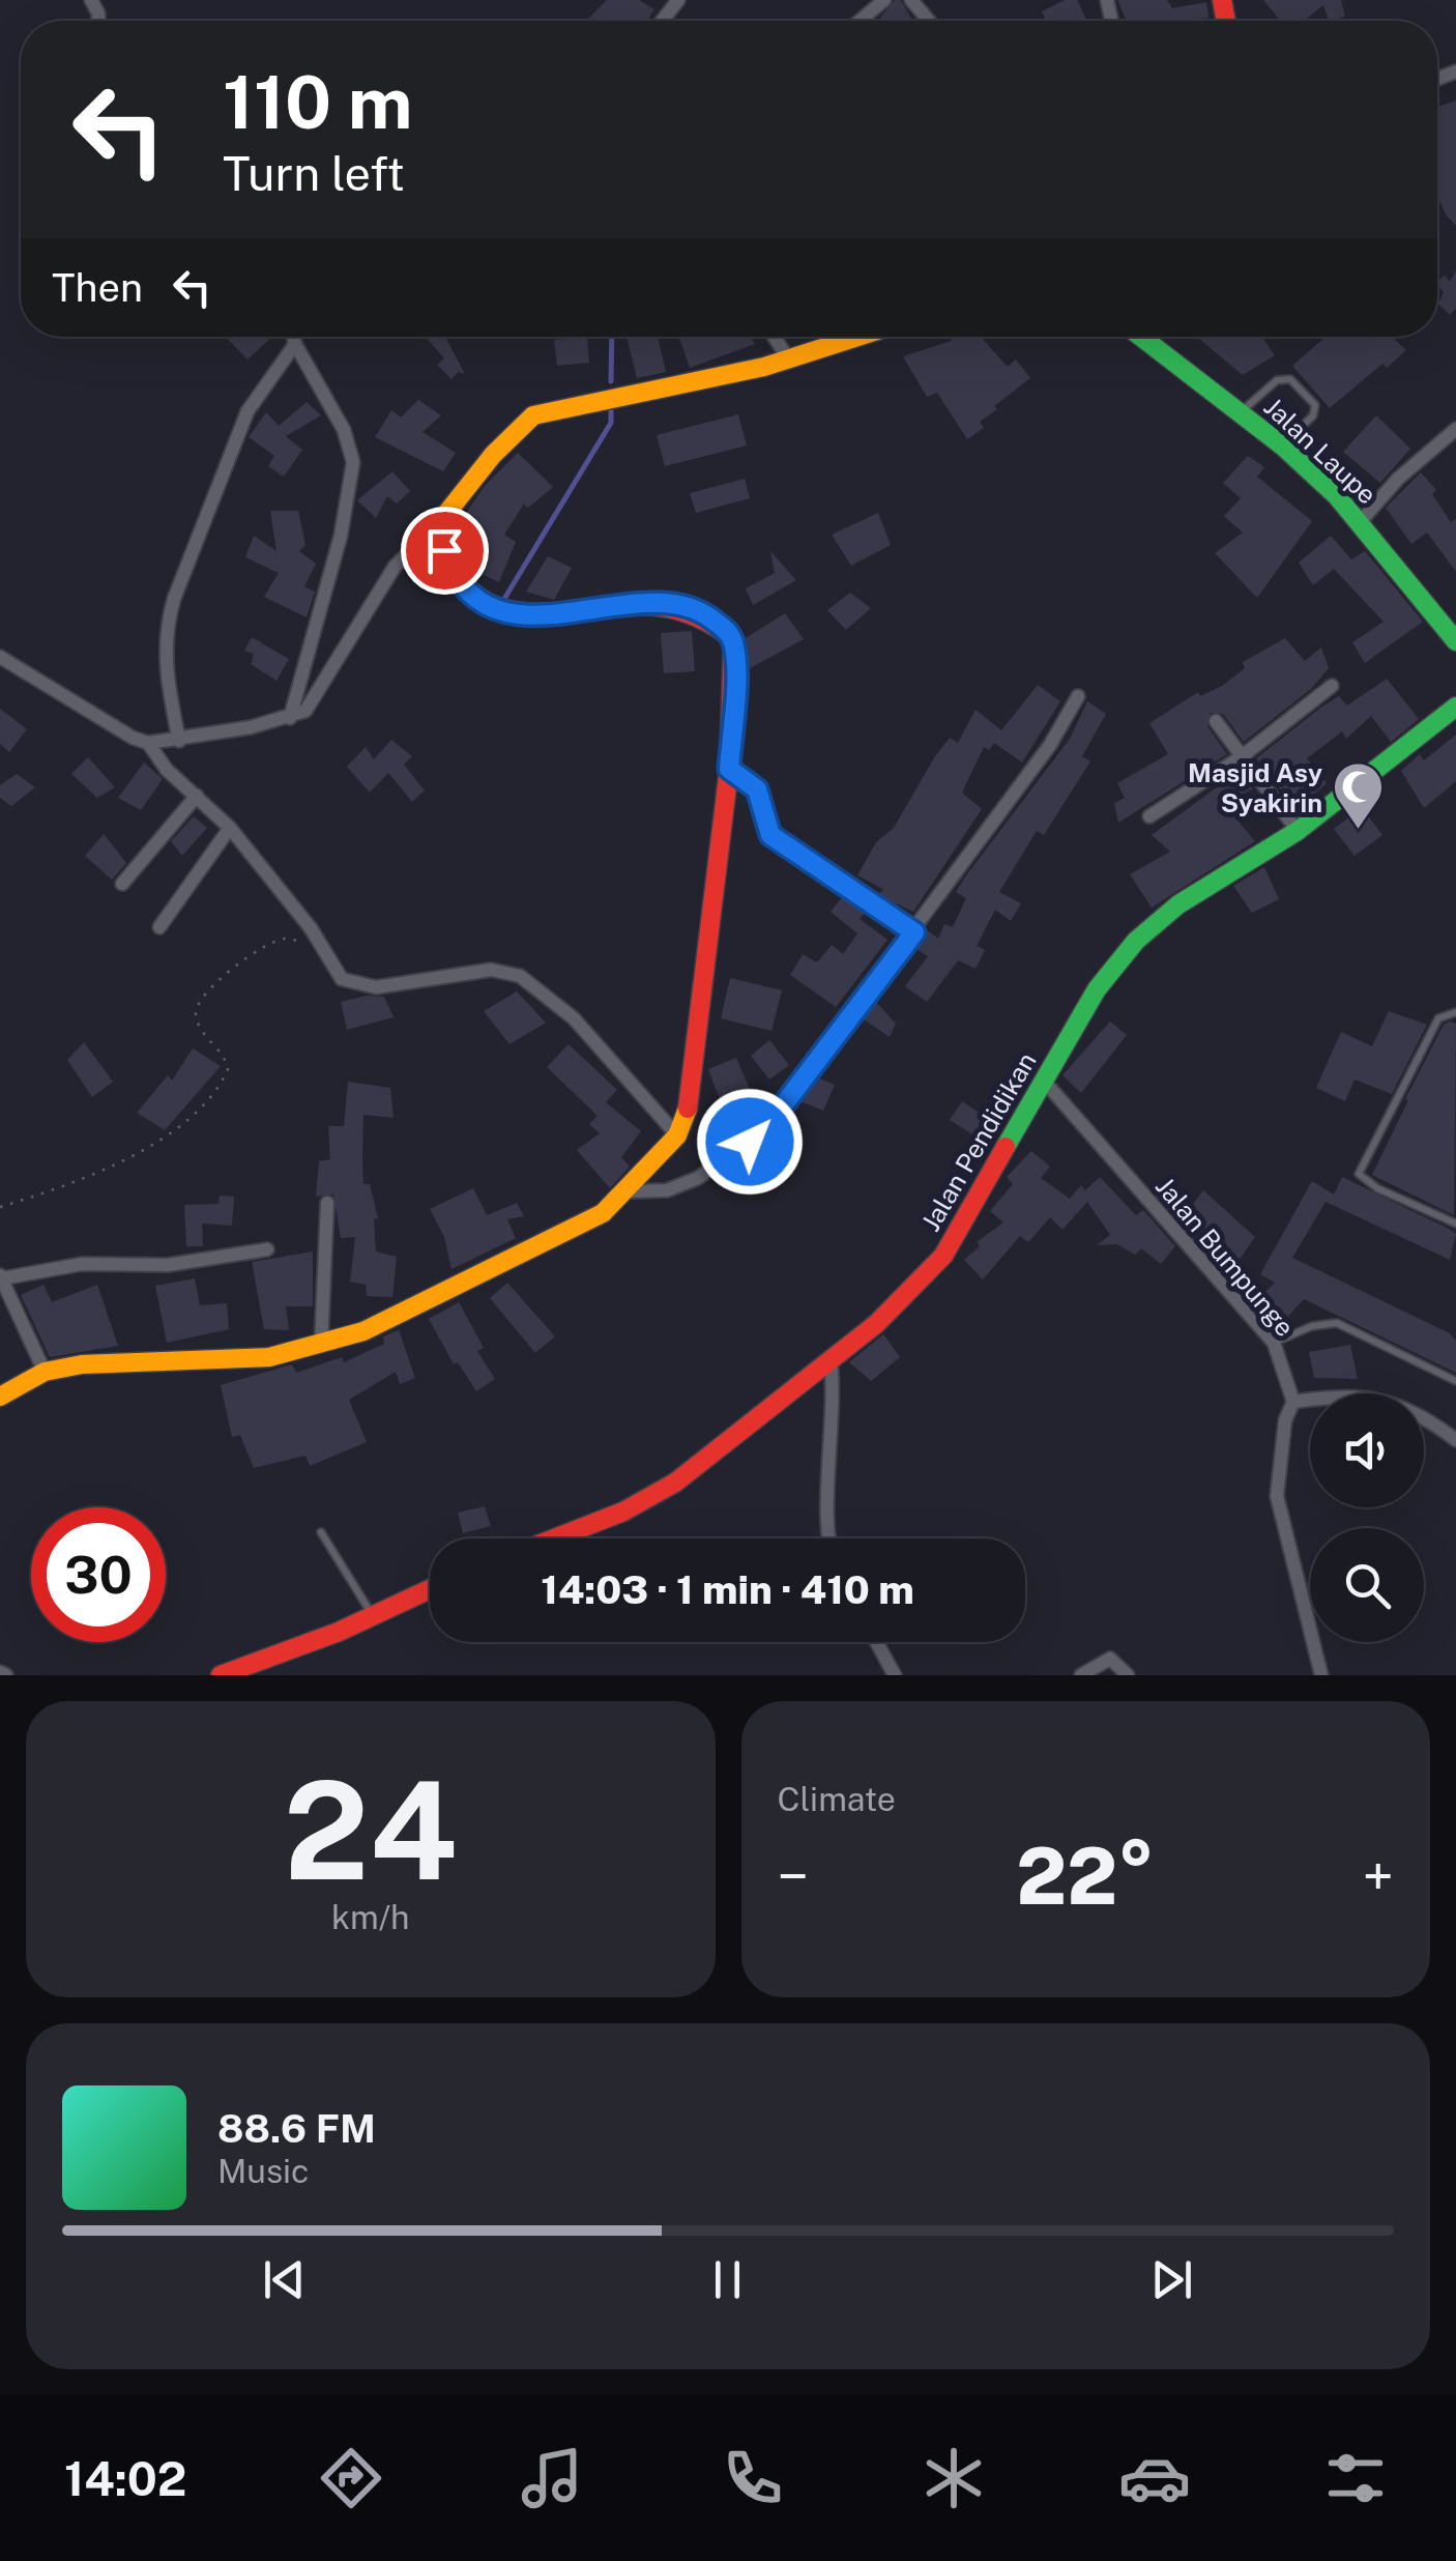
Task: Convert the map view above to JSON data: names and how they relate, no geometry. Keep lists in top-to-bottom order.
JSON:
{
  "streets": {
    "street": ["Jalan Laupe", "Jalan Pendidikan", "Jalan Bumpunge"]
  },
  "crossings": [
    ["Jalan Pendidikan", "Jalan Bumpunge"]
  ],
  "places": {
    "mosque": ["Masjid Asy Syakirin"]
  },
  "page": {
    "turn": ["110 m", "Turn left"],
    "then": "Then",
    "limit": "30",
    "trip": "14:03 · 1 min · 410 m",
    "tile": [
      ["24", "km/h"],
      "Climate"
    ],
    "heat": ["−", "22°", "+"],
    "song": ["88.6 FM", "Music"],
    "tabs": "14:02"
  }
}
